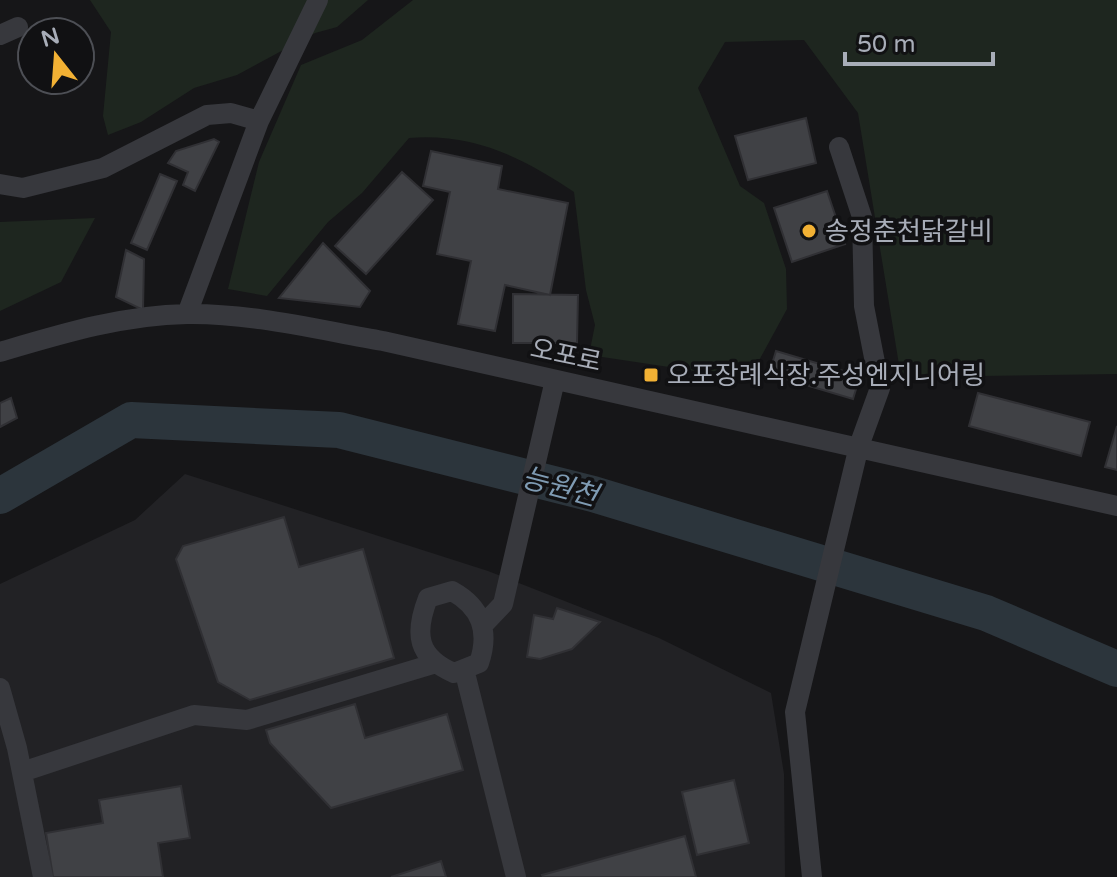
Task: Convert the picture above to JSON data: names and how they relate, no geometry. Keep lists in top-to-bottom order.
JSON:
{
  "streets": {
    "street": ["오포로"]
  },
  "water": ["능원천"],
  "places": {
    "other": ["송정춘천닭갈비"],
    "transit": ["오포장례식장.주성엔지니어링"]
  },
  "scale_bar": "50 m",
  "north": "top"
}
